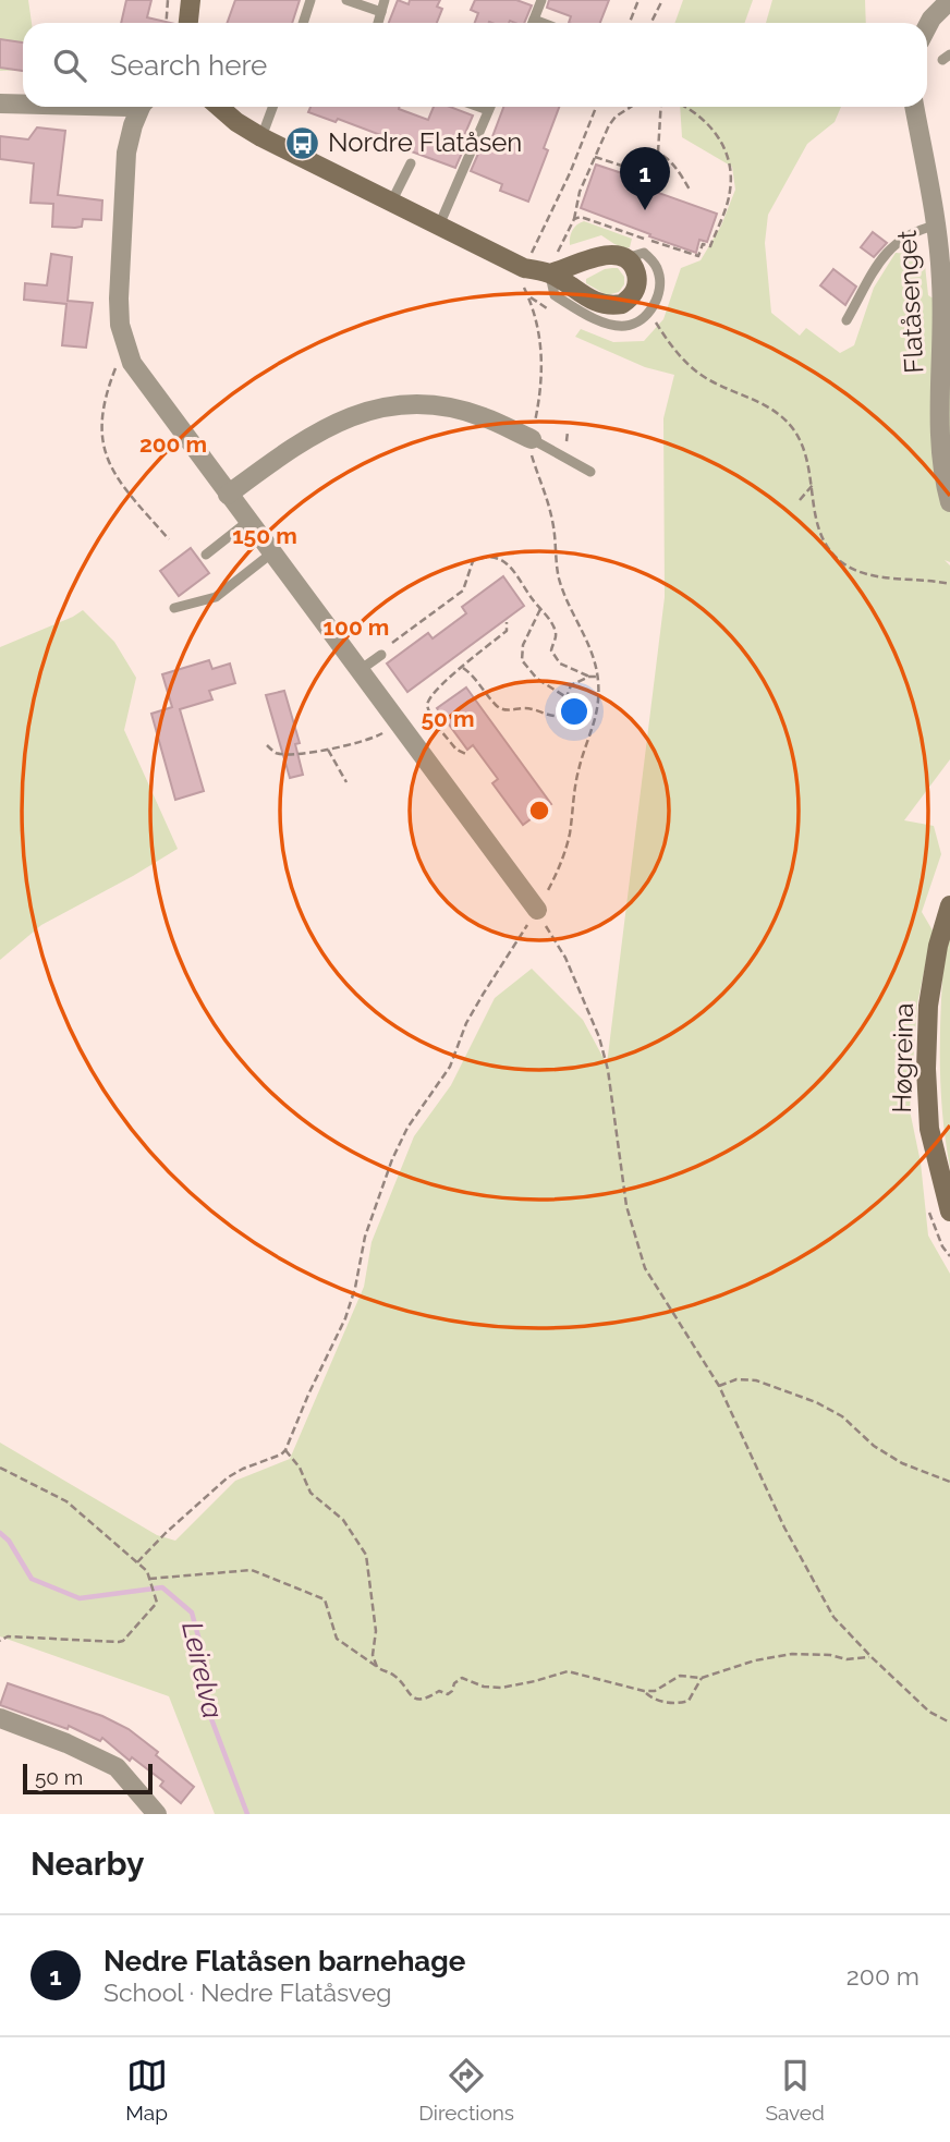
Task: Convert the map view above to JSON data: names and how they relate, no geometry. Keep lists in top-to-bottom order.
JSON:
{
  "streets": {
    "street": ["Flatåsenget", "Høgreina"]
  },
  "water": ["Leirelva"],
  "places": {
    "bus stop": ["Nordre Flatåsen"]
  },
  "scale_bar": "50 m",
  "page": {
    "search": "Search here",
    "pins": "1",
    "scale": "50 m",
    "heading": "Nearby",
    "list": [
      {
        "mark": "1",
        "name": "Nedre Flatåsen barnehage",
        "note": "School · Nedre Flatåsveg",
        "value": "200 m"
      }
    ],
    "nav": ["Map", "Directions", "Saved"]
  },
  "rings": [
    "200 m",
    "150 m",
    "100 m",
    "50 m"
  ]
}
